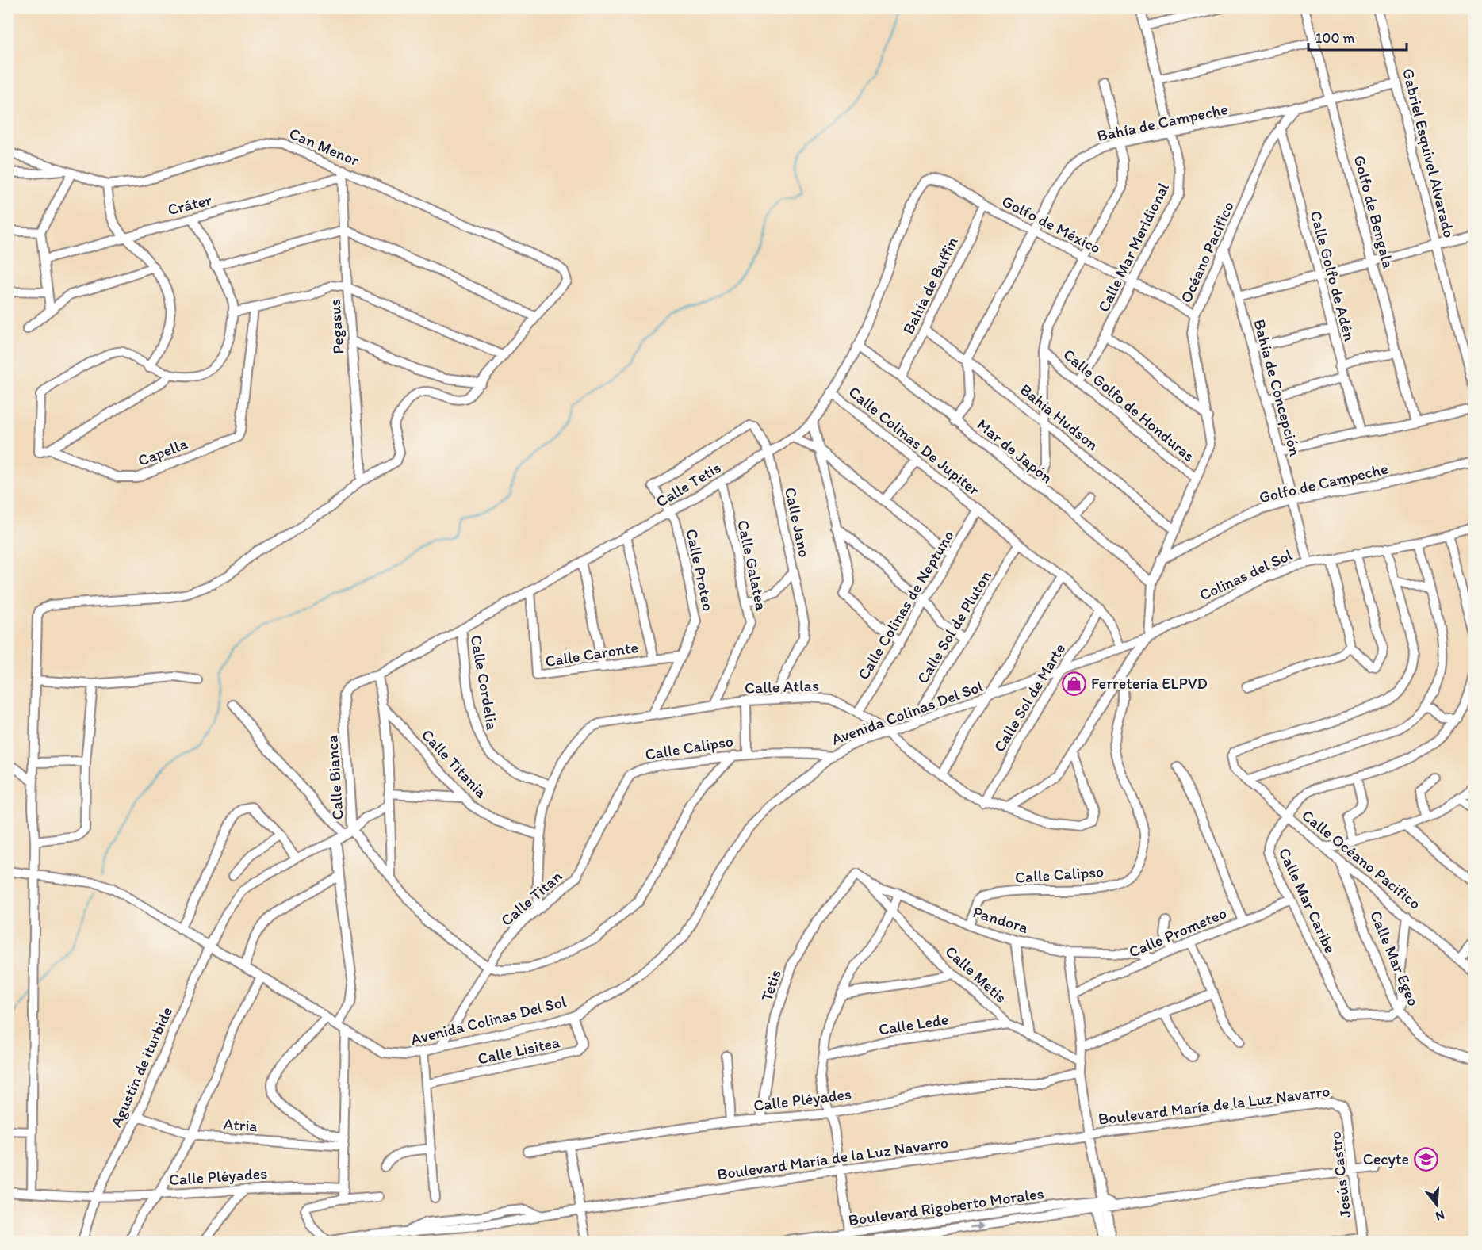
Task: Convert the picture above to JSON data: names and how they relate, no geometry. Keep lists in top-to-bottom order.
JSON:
{
  "streets": {
    "street": [
      "Bahía de Campeche",
      "Can Menor",
      "Gabriel Esquivel Alvarado",
      "Cráter",
      "Golfo de Bengala",
      "Golfo de México",
      "Calle Mar Meridional",
      "Océano Pacifico",
      "Calle Golfo de Adén",
      "Bahía de Buffin",
      "Pegasus",
      "Bahía de Concepción",
      "Calle Golfo de Honduras",
      "Bahía Hudson",
      "Calle Colinas De Jupiter",
      "Mar de Japón",
      "Capella",
      "Golfo de Campeche",
      "Calle Tetis",
      "Calle Jano",
      "Calle Galatea",
      "Calle Proteo",
      "Colinas del Sol",
      "Calle Colinas de Neptuno",
      "Calle Sol de Pluton",
      "Calle Caronte",
      "Calle Cordelia",
      "Calle Atlas",
      "Calle Sol de Marte",
      "Avenida Colinas Del Sol",
      "Calle Calipso",
      "Calle Titania",
      "Calle Bianca",
      "Calle Océano Pacifico",
      "Calle Titan",
      "Calle Mar Caribe",
      "Pandora",
      "Calle Prometeo",
      "Calle Mar Egeo",
      "Calle Metis",
      "Tetis",
      "Calle Lede",
      "Calle Lisitea",
      "Agustin de iturbide",
      "Calle Pléyades",
      "Boulevard María de la Luz Navarro",
      "Atria",
      "Jesús Castro",
      "Boulevard Rigoberto Morales"
    ]
  },
  "crossings": [
    ["Bahía de Campeche", "Gabriel Esquivel Alvarado"],
    ["Bahía de Campeche", "Golfo de Bengala"],
    ["Bahía de Campeche", "Golfo de México"],
    ["Bahía de Campeche", "Calle Mar Meridional"],
    ["Bahía de Campeche", "Océano Pacifico"],
    ["Bahía de Campeche", "Bahía Hudson"],
    ["Can Menor", "Cráter"],
    ["Can Menor", "Pegasus"],
    ["Cráter", "Pegasus"],
    ["Golfo de México", "Calle Mar Meridional"],
    ["Golfo de México", "Océano Pacifico"],
    ["Golfo de México", "Bahía de Buffin"],
    ["Golfo de México", "Calle Tetis"],
    ["Calle Mar Meridional", "Calle Golfo de Honduras"],
    ["Océano Pacifico", "Calle Golfo de Adén"],
    ["Océano Pacifico", "Bahía de Concepción"],
    ["Océano Pacifico", "Calle Golfo de Honduras"],
    ["Océano Pacifico", "Bahía Hudson"],
    ["Océano Pacifico", "Mar de Japón"],
    ["Océano Pacifico", "Golfo de Campeche"],
    ["Océano Pacifico", "Colinas del Sol"],
    ["Bahía de Buffin", "Bahía Hudson"],
    ["Bahía de Buffin", "Mar de Japón"],
    ["Bahía de Concepción", "Golfo de Campeche"],
    ["Bahía de Concepción", "Colinas del Sol"],
    ["Calle Colinas De Jupiter", "Calle Tetis"],
    ["Calle Colinas De Jupiter", "Colinas del Sol"],
    ["Calle Colinas De Jupiter", "Calle Colinas de Neptuno"],
    ["Calle Colinas De Jupiter", "Calle Sol de Pluton"],
    ["Calle Colinas De Jupiter", "Calle Sol de Marte"],
    ["Calle Colinas De Jupiter", "Avenida Colinas Del Sol"],
    ["Mar de Japón", "Calle Tetis"],
    ["Calle Tetis", "Calle Jano"],
    ["Calle Tetis", "Calle Galatea"],
    ["Calle Tetis", "Calle Proteo"],
    ["Calle Tetis", "Calle Caronte"],
    ["Calle Tetis", "Calle Cordelia"],
    ["Calle Tetis", "Calle Bianca"],
    ["Calle Jano", "Calle Proteo"],
    ["Calle Jano", "Calle Atlas"],
    ["Calle Galatea", "Calle Atlas"],
    ["Calle Proteo", "Calle Caronte"],
    ["Calle Proteo", "Calle Atlas"],
    ["Colinas del Sol", "Avenida Colinas Del Sol"],
    ["Calle Colinas de Neptuno", "Calle Atlas"],
    ["Calle Sol de Pluton", "Avenida Colinas Del Sol"],
    ["Calle Cordelia", "Calle Atlas"],
    ["Calle Atlas", "Calle Sol de Marte"],
    ["Calle Atlas", "Avenida Colinas Del Sol"],
    ["Calle Atlas", "Calle Titania"],
    ["Calle Atlas", "Calle Titan"],
    ["Calle Sol de Marte", "Avenida Colinas Del Sol"],
    ["Avenida Colinas Del Sol", "Calle Calipso"],
    ["Avenida Colinas Del Sol", "Calle Bianca"],
    ["Avenida Colinas Del Sol", "Calle Titan"],
    ["Avenida Colinas Del Sol", "Calle Lisitea"],
    ["Avenida Colinas Del Sol", "Agustin de iturbide"],
    ["Calle Calipso", "Calle Titan"],
    ["Calle Calipso", "Pandora"],
    ["Calle Bianca", "Agustin de iturbide"],
    ["Calle Océano Pacifico", "Calle Mar Caribe"],
    ["Calle Océano Pacifico", "Calle Mar Egeo"],
    ["Calle Mar Caribe", "Calle Prometeo"],
    ["Calle Mar Caribe", "Calle Mar Egeo"],
    ["Pandora", "Calle Prometeo"],
    ["Pandora", "Calle Metis"],
    ["Pandora", "Tetis"],
    ["Calle Metis", "Calle Lede"],
    ["Tetis", "Calle Pléyades"],
    ["Agustin de iturbide", "Calle Pléyades"],
    ["Agustin de iturbide", "Atria"],
    ["Boulevard María de la Luz Navarro", "Jesús Castro"],
    ["Jesús Castro", "Boulevard Rigoberto Morales"]
  ],
  "places": {
    "shop": ["Ferretería ELPVD"],
    "school or university": ["Cecyte"]
  },
  "scale_bar": "100 m",
  "north": "bottom"
}
